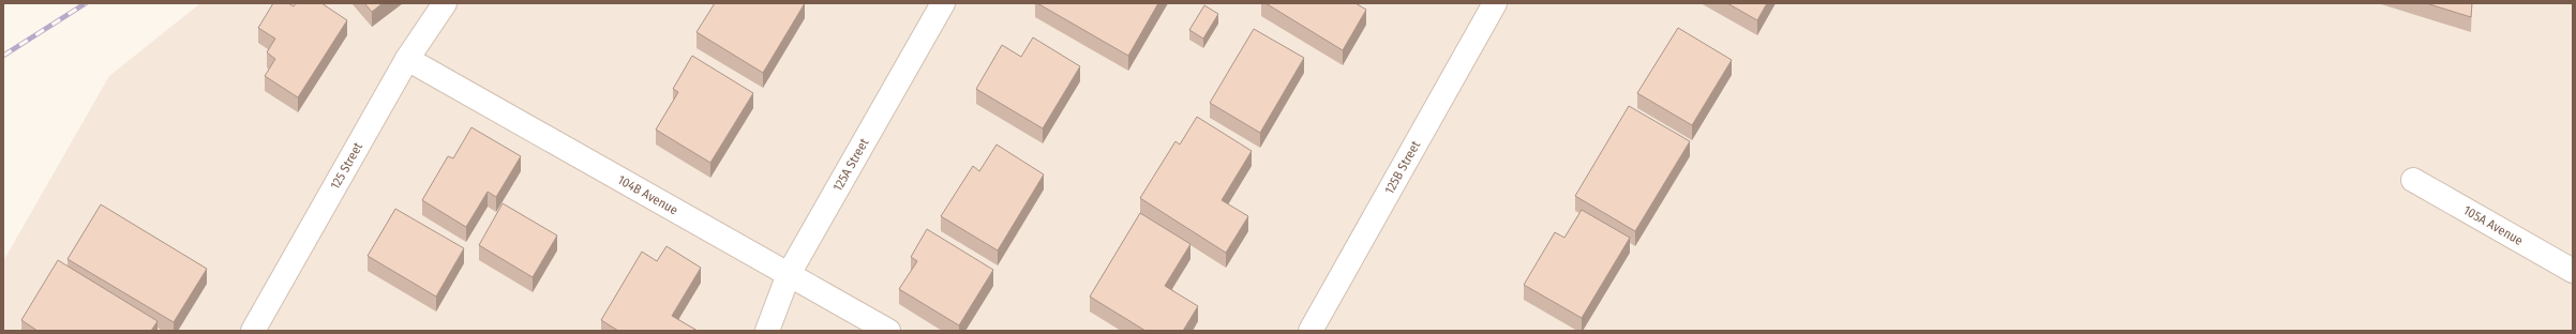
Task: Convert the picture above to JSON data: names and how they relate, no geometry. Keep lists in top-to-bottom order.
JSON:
{
  "streets": {
    "street": [
      "125A Street",
      "125 Street",
      "125B Street",
      "104B Avenue",
      "105A Avenue"
    ]
  },
  "crossings": [
    ["125A Street", "104B Avenue"],
    ["125 Street", "104B Avenue"]
  ]
}
